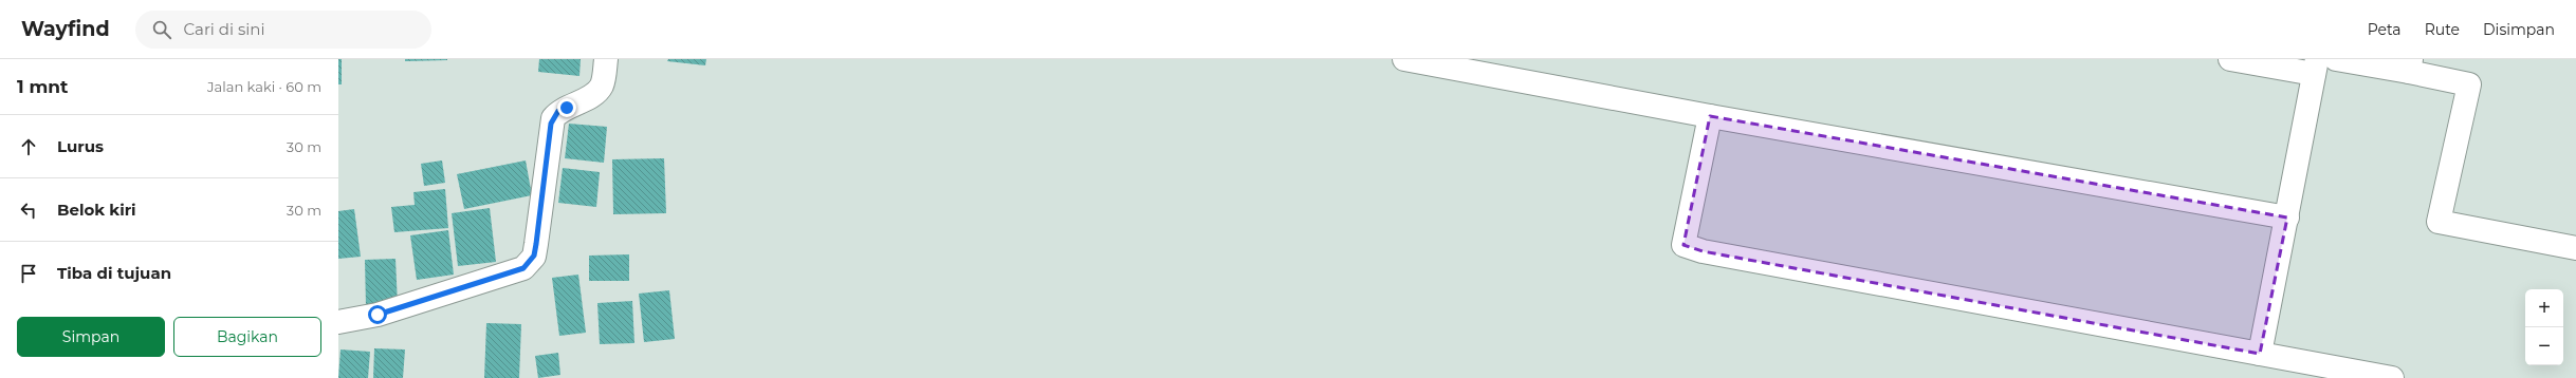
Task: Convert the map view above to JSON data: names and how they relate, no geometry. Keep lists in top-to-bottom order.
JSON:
{
  "page": {
    "header": "Wayfind",
    "search": "Cari di sini",
    "nav": ["Peta", "Rute", "Disimpan"],
    "heading": ["1 mnt", "Jalan kaki · 60 m"],
    "list": [
      ["Lurus", "30 m"],
      ["Belok kiri", "30 m"],
      "Tiba di tujuan"
    ],
    "map_buttons": ["+", "−"],
    "buttons": ["Simpan", "Bagikan"]
  }
}
